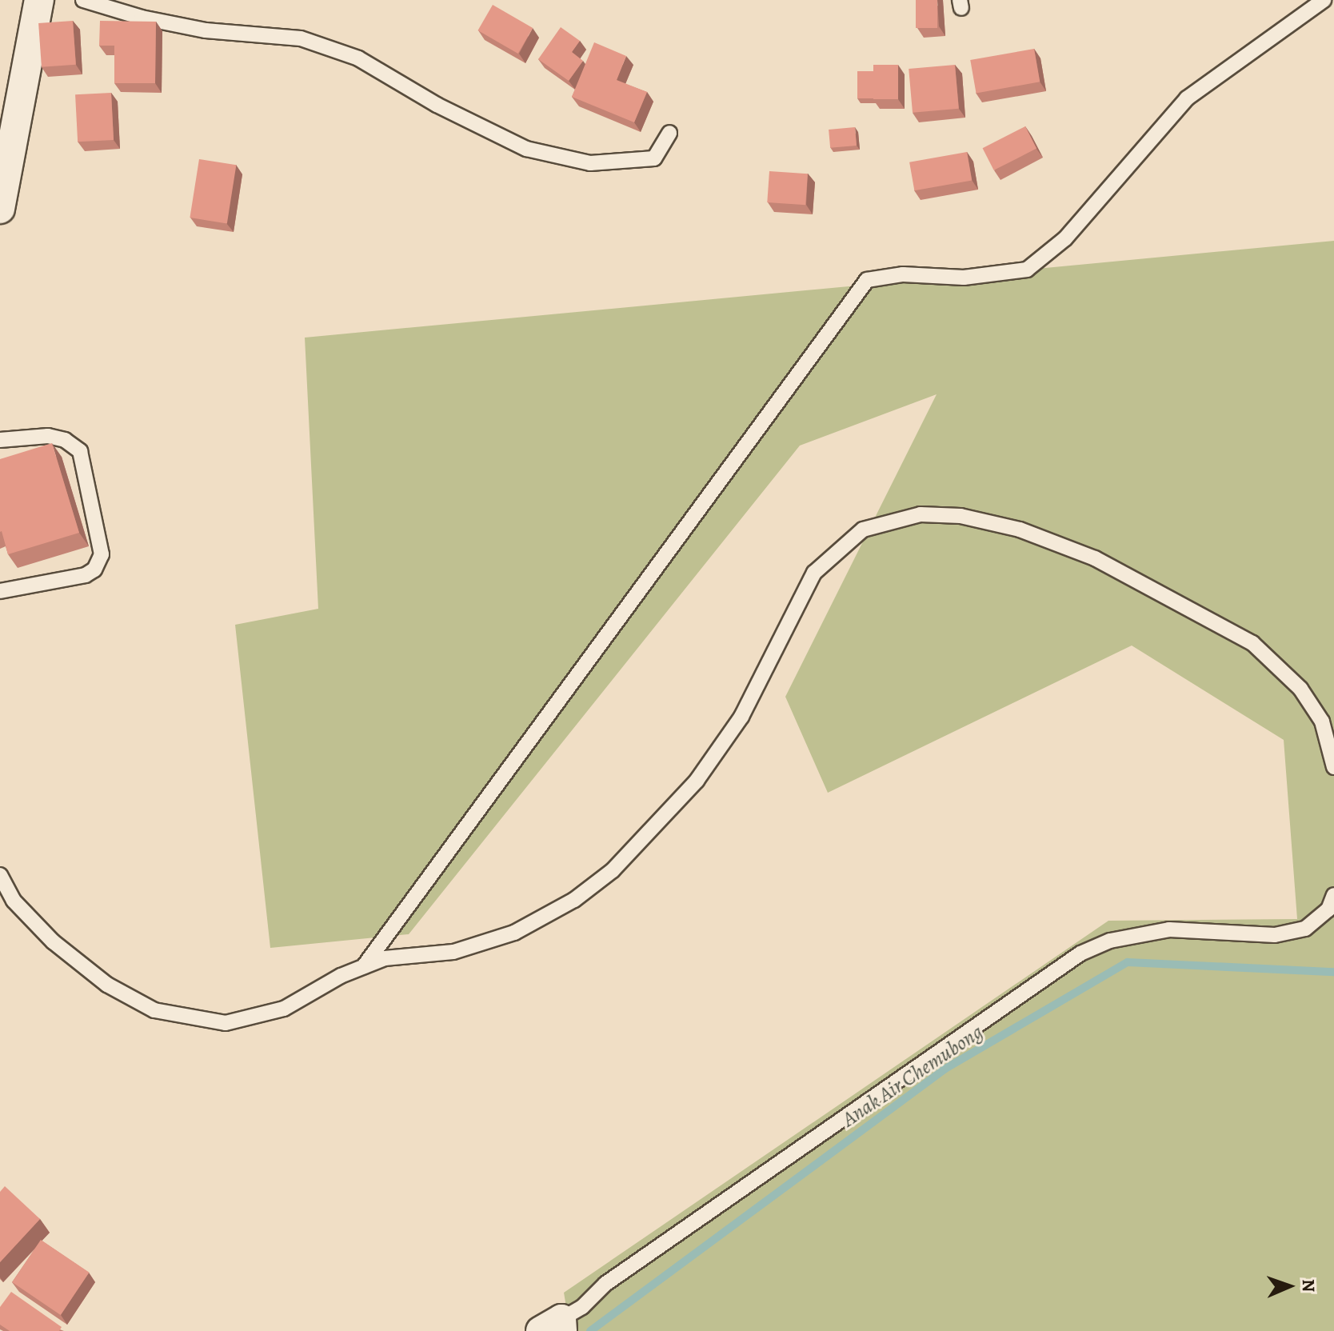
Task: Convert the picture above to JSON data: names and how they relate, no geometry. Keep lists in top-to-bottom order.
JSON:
{
  "water": ["Anak Air Chemubong"],
  "north": "right"
}
